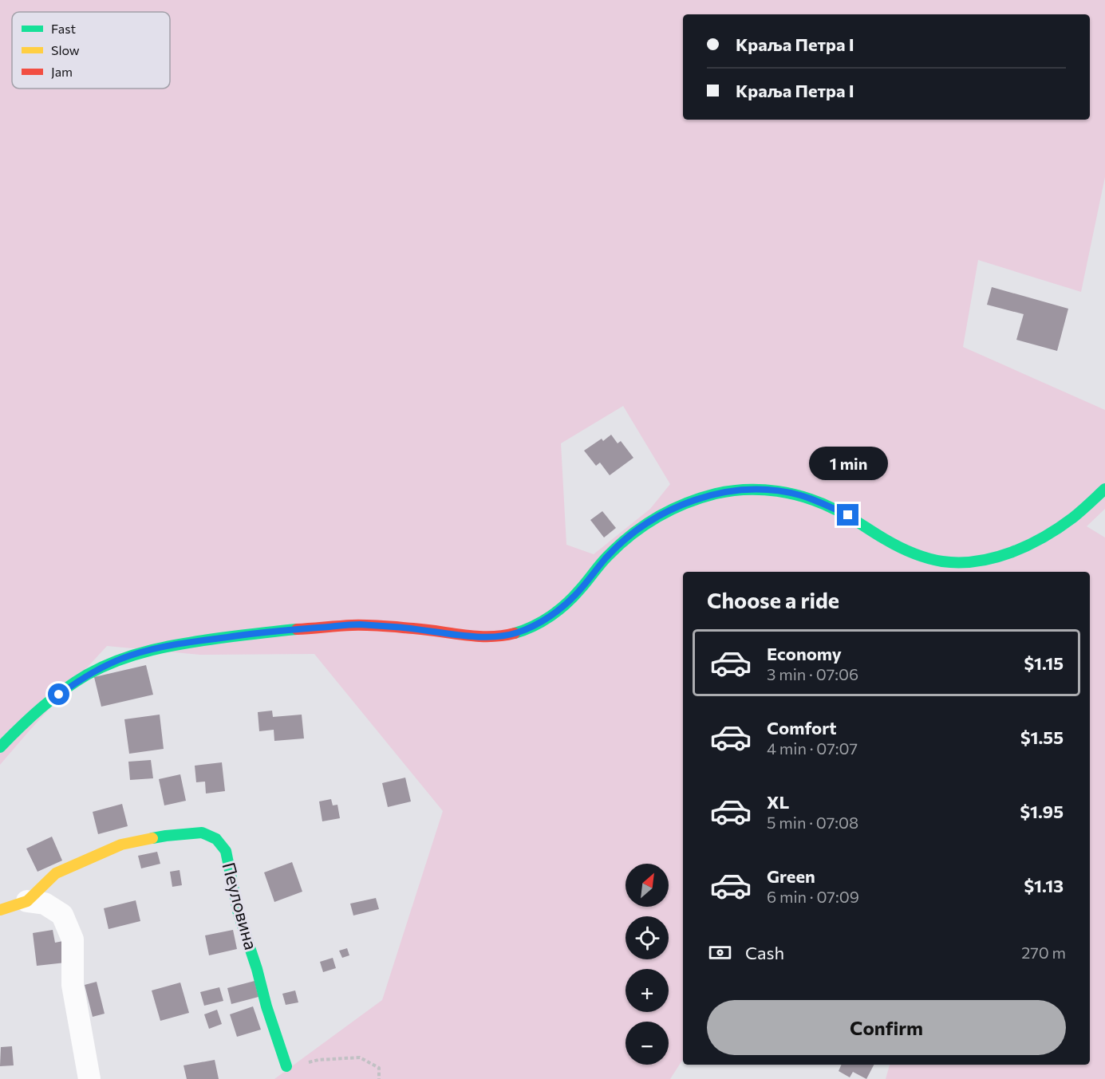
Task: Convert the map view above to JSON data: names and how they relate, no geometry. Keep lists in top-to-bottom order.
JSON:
{
  "streets": {
    "street": ["Пеуловина"]
  },
  "legend": ["Fast", "Slow", "Jam"],
  "north": "top right",
  "page": {
    "banner": ["Краља Петра I", "Краља Петра I"],
    "bubble": "1 min",
    "heading": "Choose a ride",
    "list": [
      {
        "name": "Economy",
        "note": "3 min · 07:06",
        "value": "$1.15"
      },
      {
        "name": "Comfort",
        "note": "4 min · 07:07",
        "value": "$1.55"
      },
      {
        "name": "XL",
        "note": "5 min · 07:08",
        "value": "$1.95"
      },
      {
        "name": "Green",
        "note": "6 min · 07:09",
        "value": "$1.13"
      }
    ],
    "map_buttons": ["+", "−"],
    "pay": ["Cash", "270 m"],
    "buttons": "Confirm"
  }
}
